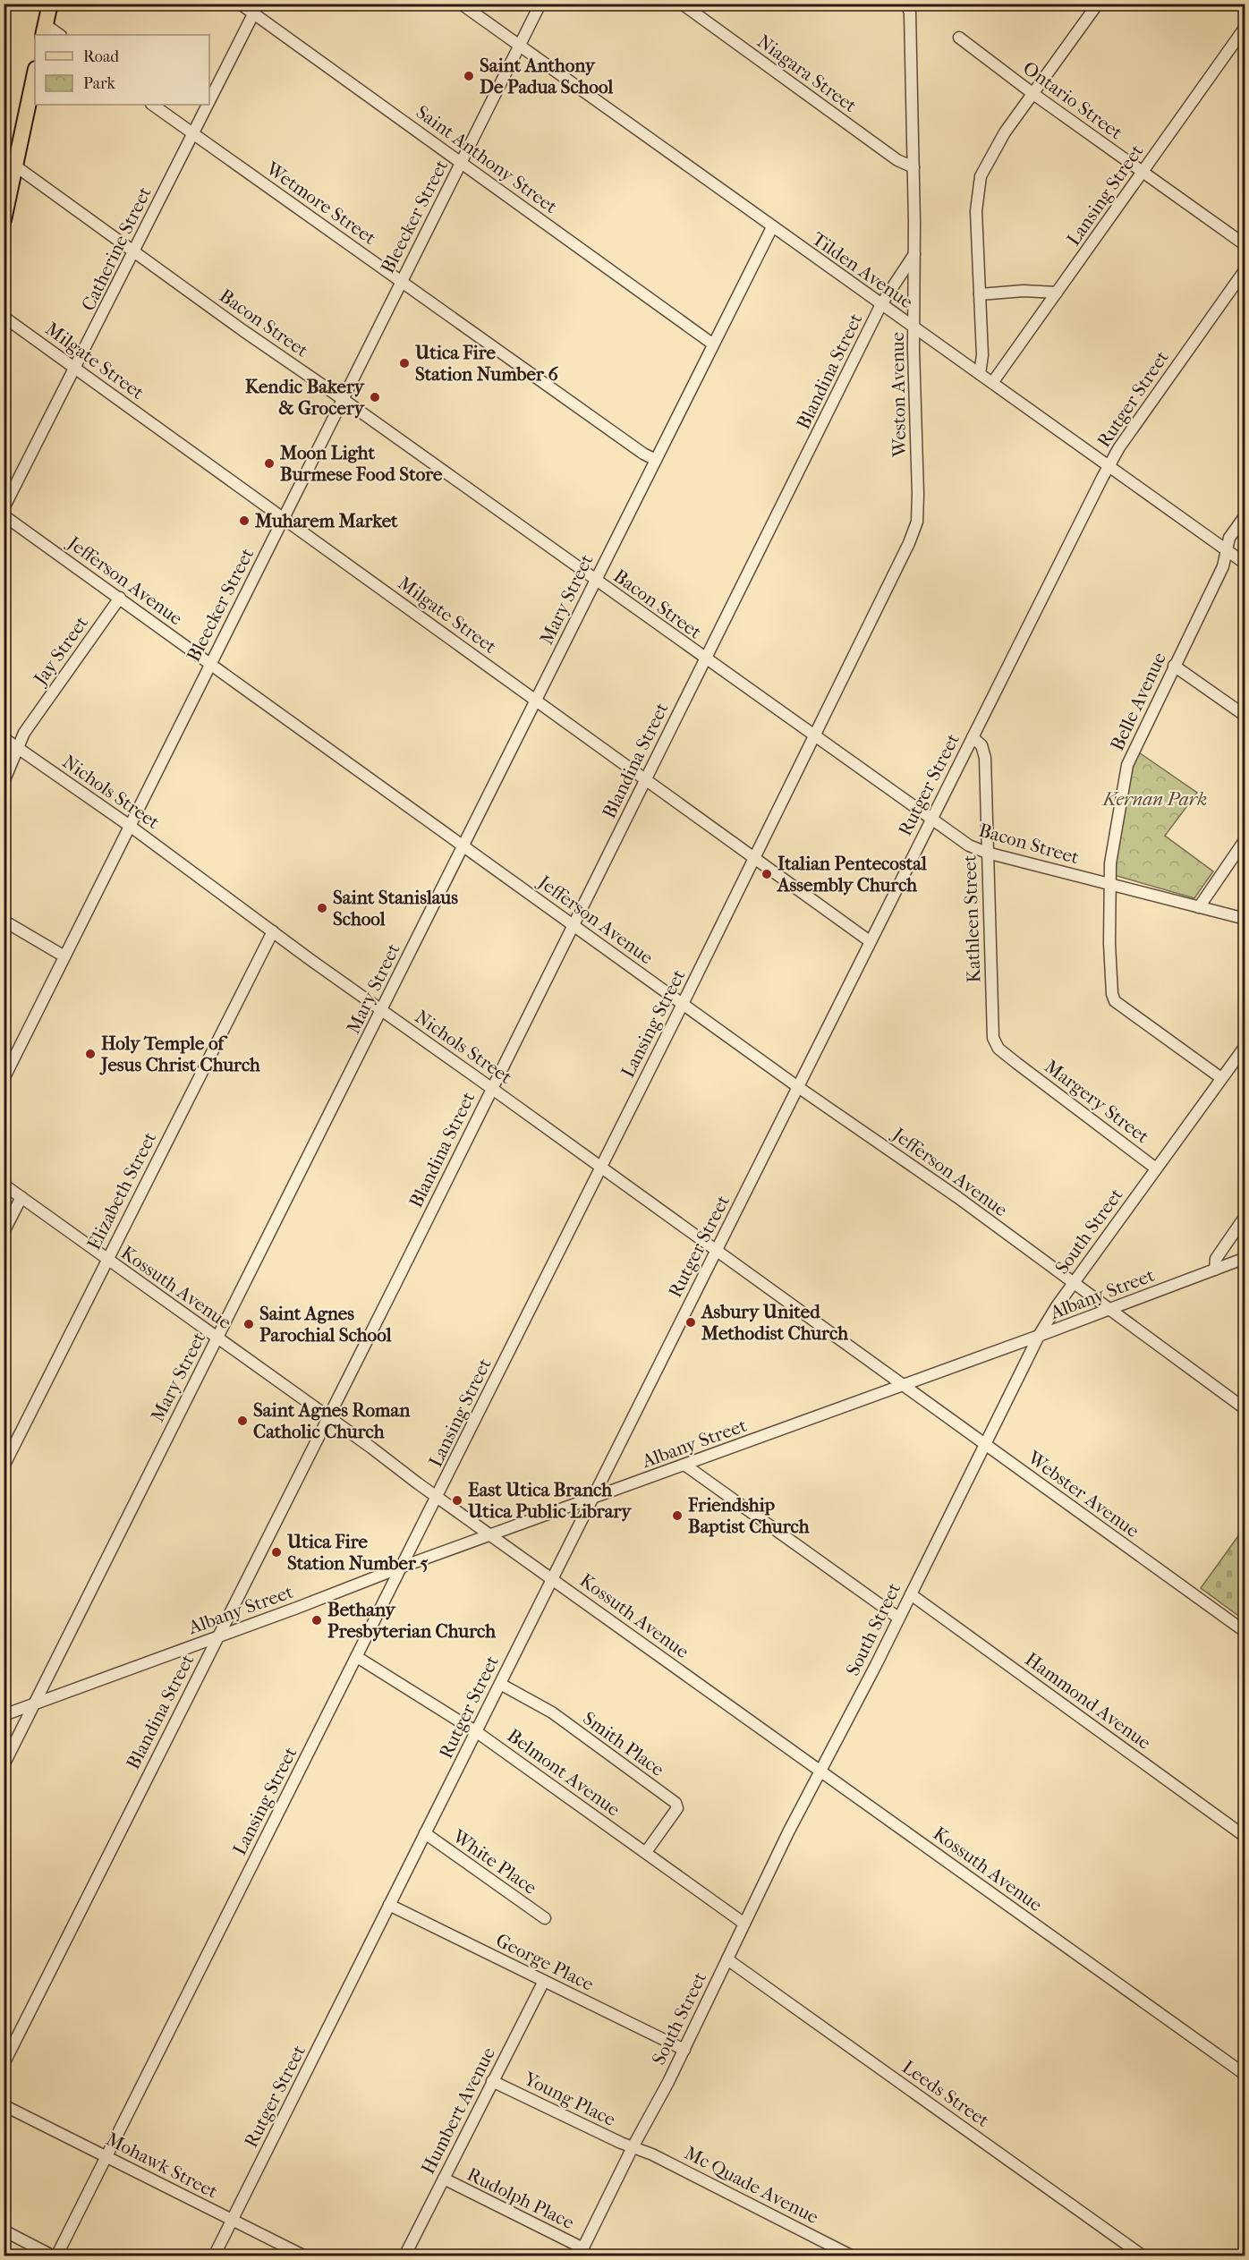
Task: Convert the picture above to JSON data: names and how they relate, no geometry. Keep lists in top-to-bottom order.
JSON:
{
  "streets": {
    "street": [
      "Niagara Street",
      "Ontario Street",
      "Saint Anthony Street",
      "Lansing Street",
      "Wetmore Street",
      "Bleecker Street",
      "Catherine Street",
      "Tilden Avenue",
      "Bacon Street",
      "Milgate Street",
      "Blandina Street",
      "Weston Avenue",
      "Rutger Street",
      "Jefferson Avenue",
      "Mary Street",
      "Jay Street",
      "Belle Avenue",
      "Nichols Street",
      "Kathleen Street",
      "Margery Street",
      "Elizabeth Street",
      "South Street",
      "Kossuth Avenue",
      "Albany Street",
      "Webster Avenue",
      "Hammond Avenue",
      "Smith Place",
      "Belmont Avenue",
      "White Place",
      "George Place",
      "Leeds Street",
      "Young Place",
      "Humbert Avenue",
      "Mohawk Street",
      "Mc Quade Avenue",
      "Rudolph Place"
    ]
  },
  "crossings": [
    ["Niagara Street", "Weston Avenue"],
    ["Ontario Street", "Lansing Street"],
    ["Saint Anthony Street", "Bleecker Street"],
    ["Saint Anthony Street", "Catherine Street"],
    ["Saint Anthony Street", "Mary Street"],
    ["Lansing Street", "Tilden Avenue"],
    ["Lansing Street", "Bacon Street"],
    ["Lansing Street", "Milgate Street"],
    ["Lansing Street", "Weston Avenue"],
    ["Lansing Street", "Jefferson Avenue"],
    ["Lansing Street", "Nichols Street"],
    ["Lansing Street", "Kossuth Avenue"],
    ["Lansing Street", "Albany Street"],
    ["Lansing Street", "Belmont Avenue"],
    ["Lansing Street", "Mohawk Street"],
    ["Wetmore Street", "Bleecker Street"],
    ["Wetmore Street", "Catherine Street"],
    ["Wetmore Street", "Mary Street"],
    ["Bleecker Street", "Tilden Avenue"],
    ["Bleecker Street", "Bacon Street"],
    ["Bleecker Street", "Milgate Street"],
    ["Bleecker Street", "Jefferson Avenue"],
    ["Bleecker Street", "Nichols Street"],
    ["Catherine Street", "Bacon Street"],
    ["Catherine Street", "Milgate Street"],
    ["Tilden Avenue", "Blandina Street"],
    ["Tilden Avenue", "Weston Avenue"],
    ["Tilden Avenue", "Rutger Street"],
    ["Tilden Avenue", "Mary Street"],
    ["Tilden Avenue", "Belle Avenue"],
    ["Bacon Street", "Blandina Street"],
    ["Bacon Street", "Rutger Street"],
    ["Bacon Street", "Mary Street"],
    ["Bacon Street", "Belle Avenue"],
    ["Bacon Street", "Kathleen Street"],
    ["Milgate Street", "Blandina Street"],
    ["Milgate Street", "Rutger Street"],
    ["Milgate Street", "Mary Street"],
    ["Blandina Street", "Weston Avenue"],
    ["Blandina Street", "Jefferson Avenue"],
    ["Blandina Street", "Nichols Street"],
    ["Blandina Street", "Kossuth Avenue"],
    ["Blandina Street", "Albany Street"],
    ["Rutger Street", "Jefferson Avenue"],
    ["Rutger Street", "Nichols Street"],
    ["Rutger Street", "Kathleen Street"],
    ["Rutger Street", "Kossuth Avenue"],
    ["Rutger Street", "Albany Street"],
    ["Rutger Street", "Smith Place"],
    ["Rutger Street", "Belmont Avenue"],
    ["Rutger Street", "White Place"],
    ["Rutger Street", "George Place"],
    ["Rutger Street", "Mohawk Street"],
    ["Jefferson Avenue", "Mary Street"],
    ["Jefferson Avenue", "Jay Street"],
    ["Jefferson Avenue", "South Street"],
    ["Jefferson Avenue", "Albany Street"],
    ["Mary Street", "Nichols Street"],
    ["Mary Street", "Kossuth Avenue"],
    ["Mary Street", "Albany Street"],
    ["Jay Street", "Nichols Street"],
    ["Belle Avenue", "South Street"],
    ["Nichols Street", "Elizabeth Street"],
    ["Nichols Street", "Albany Street"],
    ["Nichols Street", "Webster Avenue"],
    ["Kathleen Street", "Margery Street"],
    ["Margery Street", "South Street"],
    ["Elizabeth Street", "Kossuth Avenue"],
    ["South Street", "Kossuth Avenue"],
    ["South Street", "Albany Street"],
    ["South Street", "Webster Avenue"],
    ["South Street", "Hammond Avenue"],
    ["South Street", "Belmont Avenue"],
    ["South Street", "George Place"],
    ["South Street", "Leeds Street"],
    ["South Street", "Young Place"],
    ["South Street", "Mc Quade Avenue"],
    ["South Street", "Rudolph Place"],
    ["Kossuth Avenue", "Albany Street"],
    ["Albany Street", "Webster Avenue"],
    ["Smith Place", "Belmont Avenue"],
    ["George Place", "Humbert Avenue"],
    ["Young Place", "Humbert Avenue"],
    ["Young Place", "Mc Quade Avenue"],
    ["Humbert Avenue", "Rudolph Place"]
  ],
  "parks": ["Kernan Park"],
  "places": [
    "Saint Anthony De Padua School",
    "Utica Fire Station Number 6",
    "Kendic Bakery & Grocery",
    "Moon Light Burmese Food Store",
    "Muharem Market",
    "Italian Pentecostal Assembly Church",
    "Saint Stanislaus School",
    "Holy Temple of Jesus Christ Church",
    "Asbury United Methodist Church",
    "Saint Agnes Parochial School",
    "Saint Agnes Roman Catholic Church",
    "East Utica Branch Utica Public Library",
    "Friendship Baptist Church",
    "Utica Fire Station Number 5",
    "Bethany Presbyterian Church"
  ],
  "legend": ["Road", "Park"]
}
